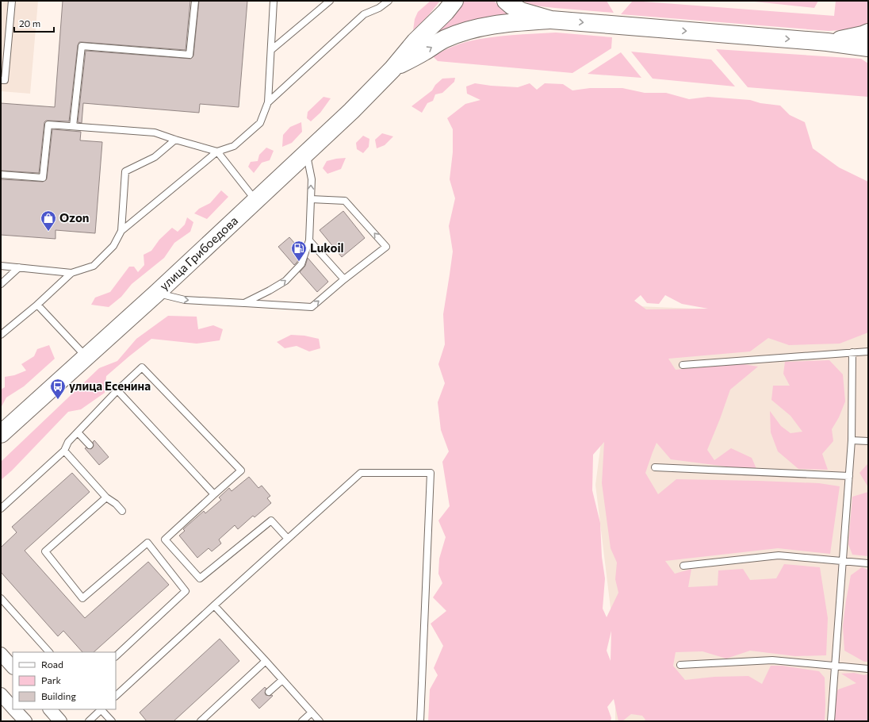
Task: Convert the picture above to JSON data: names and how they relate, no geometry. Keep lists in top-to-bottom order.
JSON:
{
  "streets": {
    "main road": ["улица Грибоедова"]
  },
  "places": {
    "shop": ["Ozon"],
    "fuel station": ["Lukoil"],
    "bus stop": ["улица Есенина"]
  },
  "legend": ["Road", "Park", "Building"],
  "scale_bar": "20 m"
}
